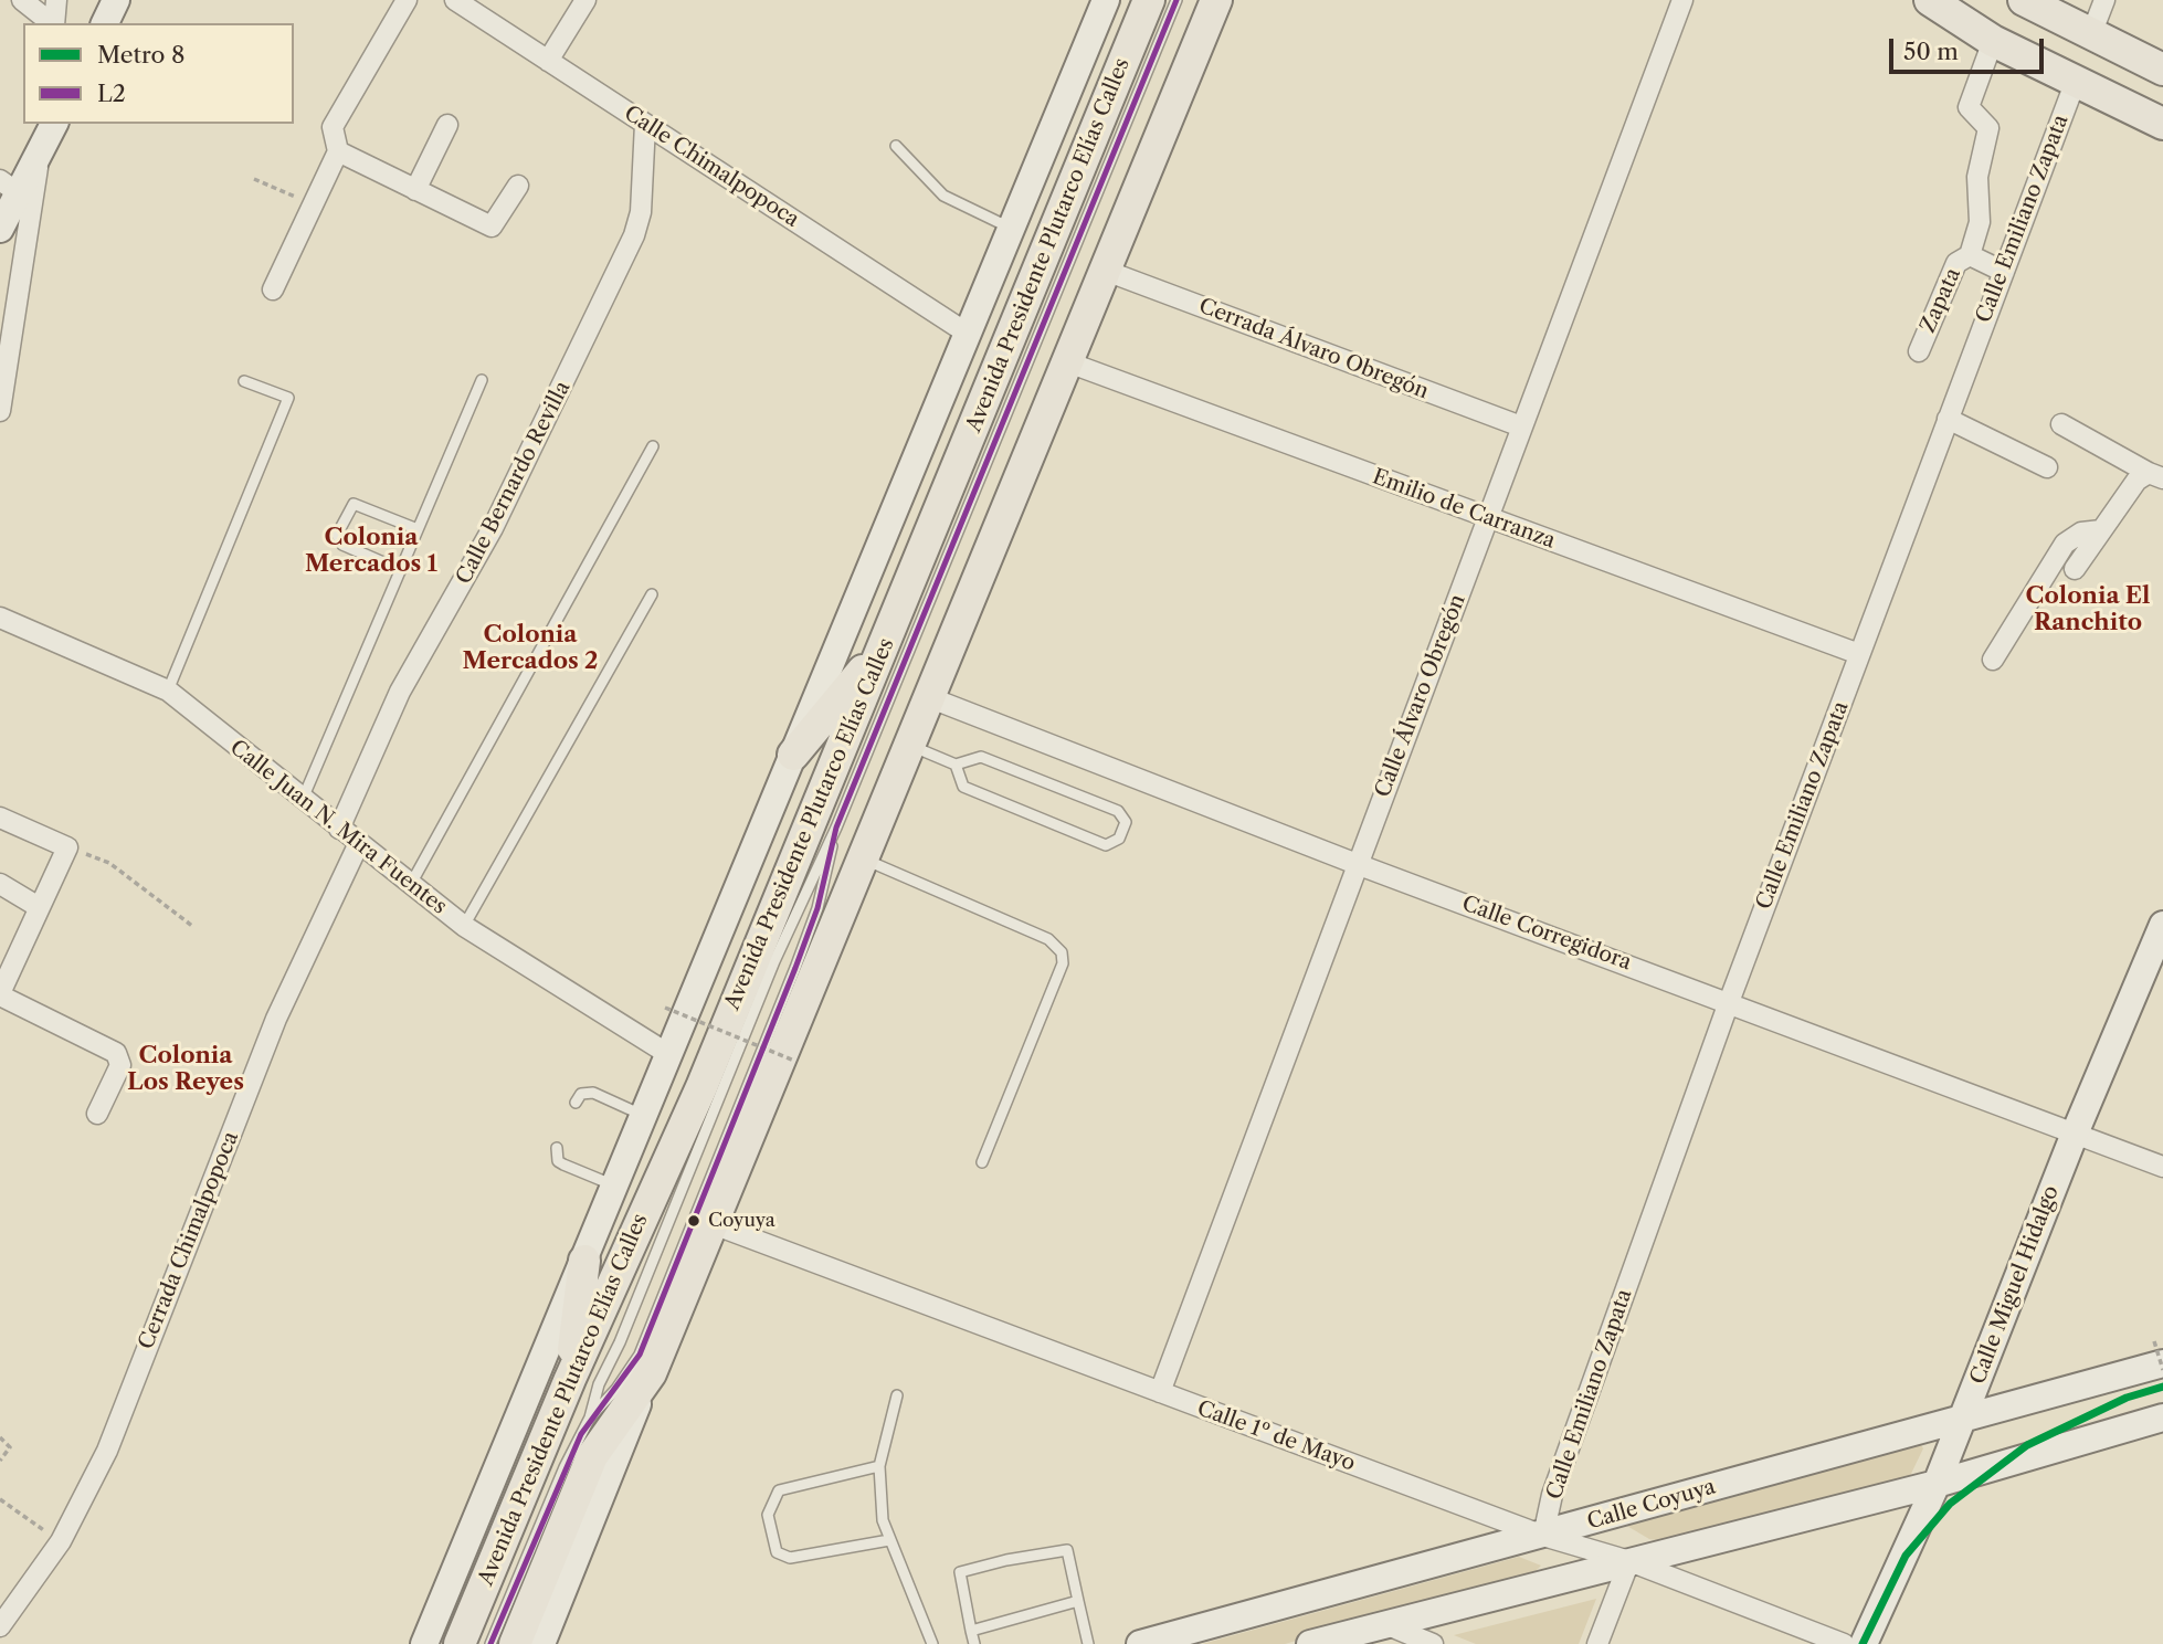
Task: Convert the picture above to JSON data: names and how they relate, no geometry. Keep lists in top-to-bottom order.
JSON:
{
  "streets": {
    "main road": ["Avenida Presidente Plutarco Elías Calles"],
    "street": [
      "Calle Chimalpopoca",
      "Calle Emiliano Zapata",
      "Zapata",
      "Cerrada Álvaro Obregón",
      "Calle Bernardo Revilla",
      "Emilio de Carranza",
      "Calle Álvaro Obregón",
      "Calle Juan N. Mira Fuentes",
      "Calle Corregidora",
      "Cerrada Chimalpopoca",
      "Calle Miguel Hidalgo",
      "Calle 1º de Mayo",
      "Calle Coyuya"
    ]
  },
  "crossings": [
    ["Calle Chimalpopoca", "Avenida Presidente Plutarco Elías Calles"],
    ["Calle Chimalpopoca", "Calle Bernardo Revilla"],
    ["Calle Emiliano Zapata", "Emilio de Carranza"],
    ["Calle Emiliano Zapata", "Calle Corregidora"],
    ["Calle Emiliano Zapata", "Calle 1º de Mayo"],
    ["Calle Emiliano Zapata", "Calle Coyuya"],
    ["Avenida Presidente Plutarco Elías Calles", "Calle Juan N. Mira Fuentes"],
    ["Cerrada Álvaro Obregón", "Calle Álvaro Obregón"],
    ["Calle Bernardo Revilla", "Calle Juan N. Mira Fuentes"],
    ["Emilio de Carranza", "Calle Álvaro Obregón"],
    ["Calle Álvaro Obregón", "Calle Corregidora"],
    ["Calle Álvaro Obregón", "Calle 1º de Mayo"],
    ["Calle Juan N. Mira Fuentes", "Cerrada Chimalpopoca"],
    ["Calle Corregidora", "Calle Miguel Hidalgo"],
    ["Calle Miguel Hidalgo", "Calle Coyuya"],
    ["Calle 1º de Mayo", "Calle Coyuya"]
  ],
  "districts": [
    "Colonia Mercados 1",
    "Colonia El Ranchito",
    "Colonia Mercados 2",
    "Colonia Los Reyes"
  ],
  "places": ["Coyuya"],
  "lines": ["transit line L2", "metro line 8"],
  "legend": ["Metro 8", "L2"],
  "scale_bar": "50 m"
}
